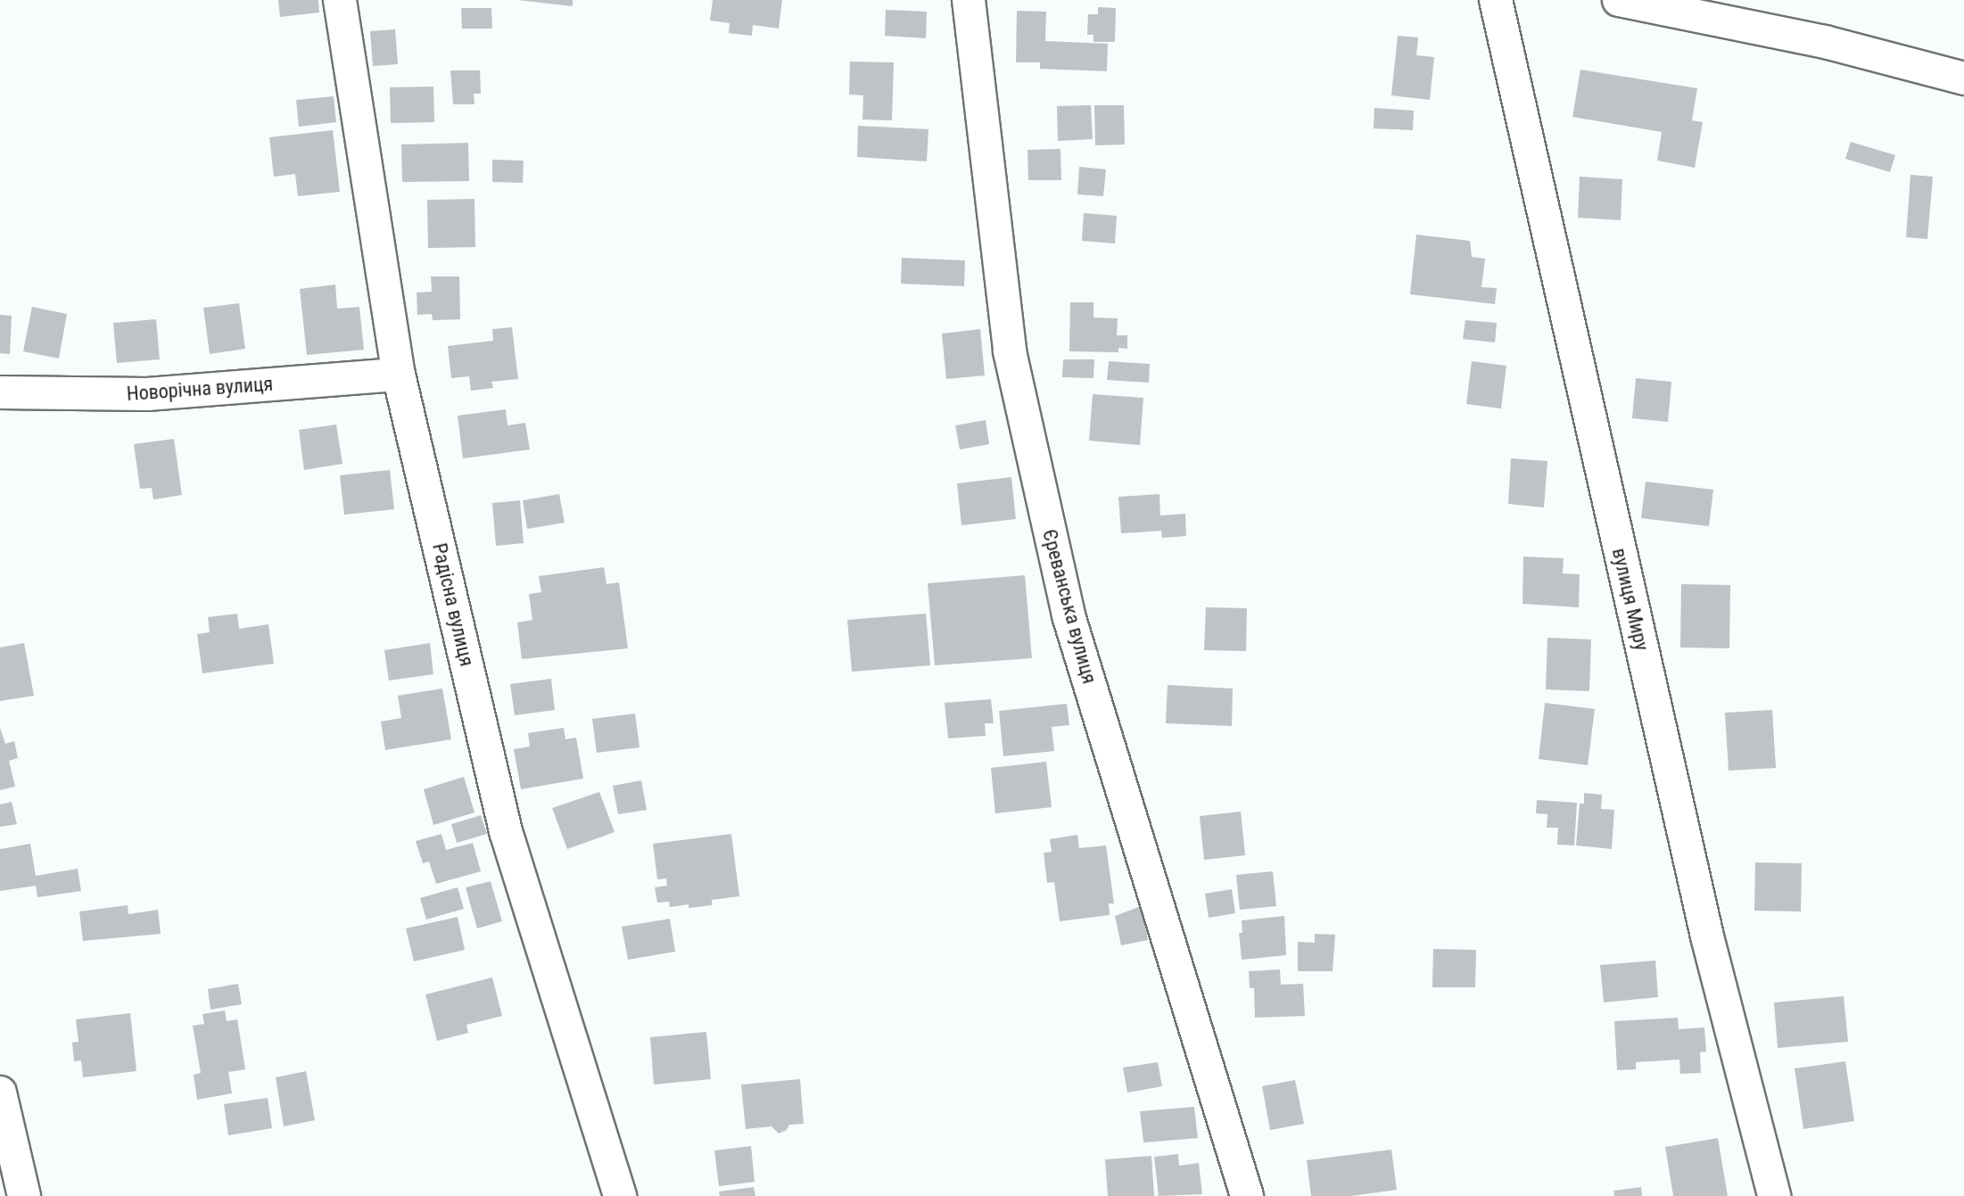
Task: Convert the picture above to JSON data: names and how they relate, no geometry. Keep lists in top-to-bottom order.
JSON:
{
  "streets": {
    "street": [
      "Новорічна вулиця",
      "вулиця Миру",
      "Радісна вулиця",
      "Єреванська вулиця"
    ]
  },
  "crossings": [
    ["Новорічна вулиця", "Радісна вулиця"]
  ]
}
